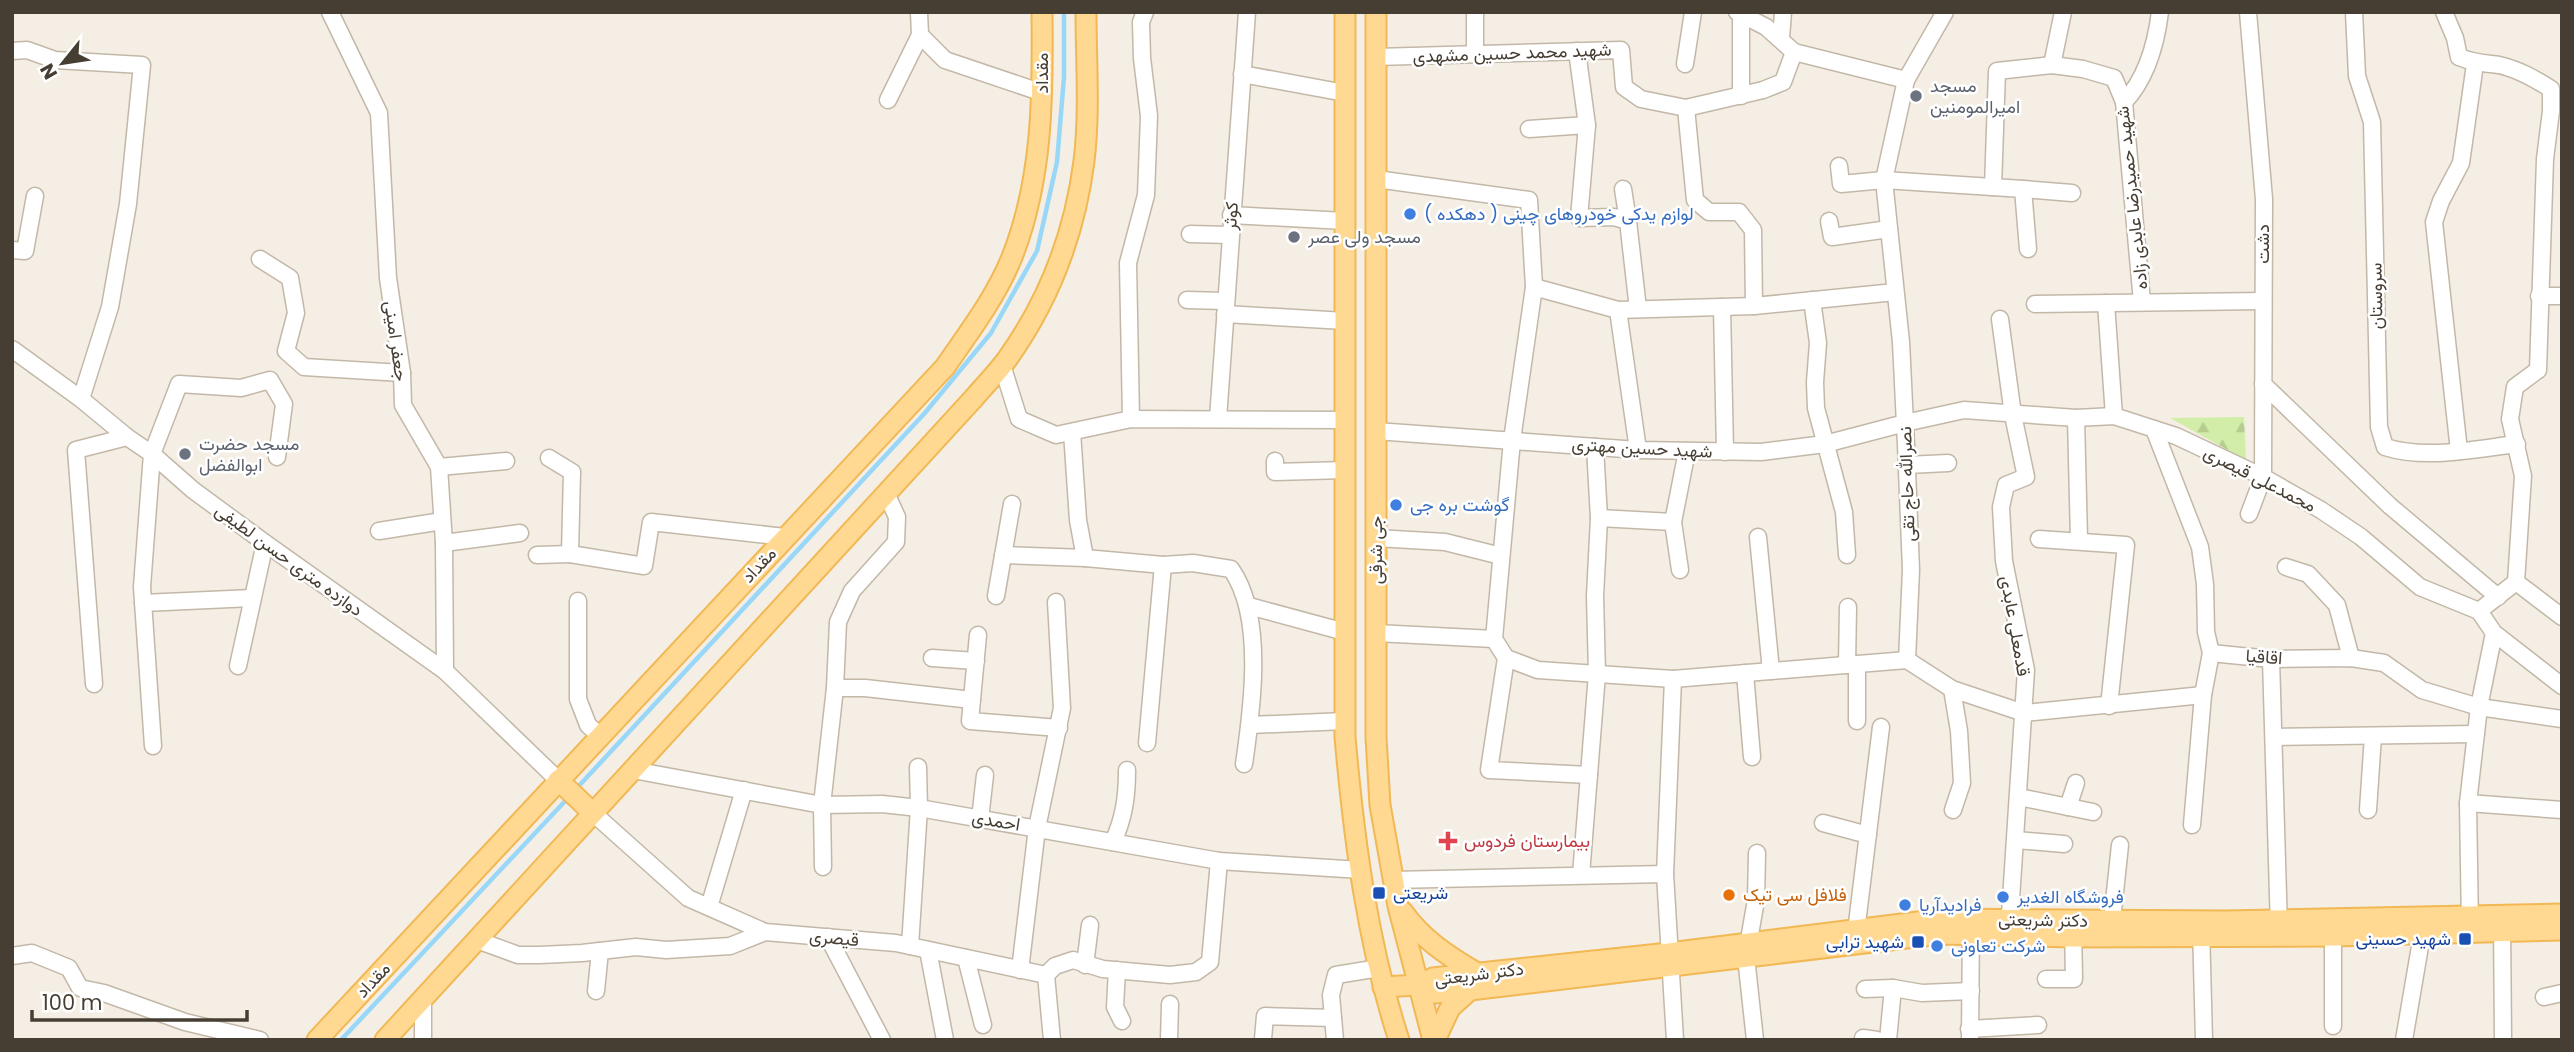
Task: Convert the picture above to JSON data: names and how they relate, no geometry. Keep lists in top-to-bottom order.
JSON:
{
  "streets": {
    "main road": ["مقداد", "جی شرقی", "دکتر شریعتی"],
    "street": [
      "شهید محمد حسین مشهدی",
      "شهید حمیدرضا عابدی زاده",
      "کوثر",
      "دشت",
      "سروستان",
      "جعفر امینی",
      "شهید حسین مهتری",
      "محمدعلی قیصری",
      "نصرالله حاج تقی",
      "دوازده متری حسن لطیفی",
      "قدمعلی عابدی",
      "اقاقیا",
      "احمدی",
      "قیصری"
    ]
  },
  "crossings": [
    ["شهید محمد حسین مشهدی", "جی شرقی"],
    ["مقداد", "دوازده متری حسن لطیفی"],
    ["دشت", "محمدعلی قیصری"],
    ["جعفر امینی", "دوازده متری حسن لطیفی"],
    ["شهید حسین مهتری", "محمدعلی قیصری"],
    ["شهید حسین مهتری", "نصرالله حاج تقی"],
    ["شهید حسین مهتری", "جی شرقی"],
    ["محمدعلی قیصری", "نصرالله حاج تقی"],
    ["محمدعلی قیصری", "قدمعلی عابدی"],
    ["جی شرقی", "احمدی"],
    ["جی شرقی", "دکتر شریعتی"],
    ["قدمعلی عابدی", "دکتر شریعتی"]
  ],
  "places": {
    "other": [
      "مسجد امیرالمومنین",
      "لوازم یدکی خودروهای چینی ( دهکده )",
      "مسجد ولی عصر",
      "مسجد حضرت ابوالفضل",
      "گوشت بره جی",
      "فلافل سی تیک",
      "فروشگاه الغدیر",
      "فرادیدآریا",
      "شرکت تعاونی"
    ],
    "health": ["بیمارستان فردوس"],
    "transit": ["شریعتی", "شهید حسینی", "شهید ترابی"]
  },
  "scale_bar": "100 m",
  "north": "bottom left"
}
